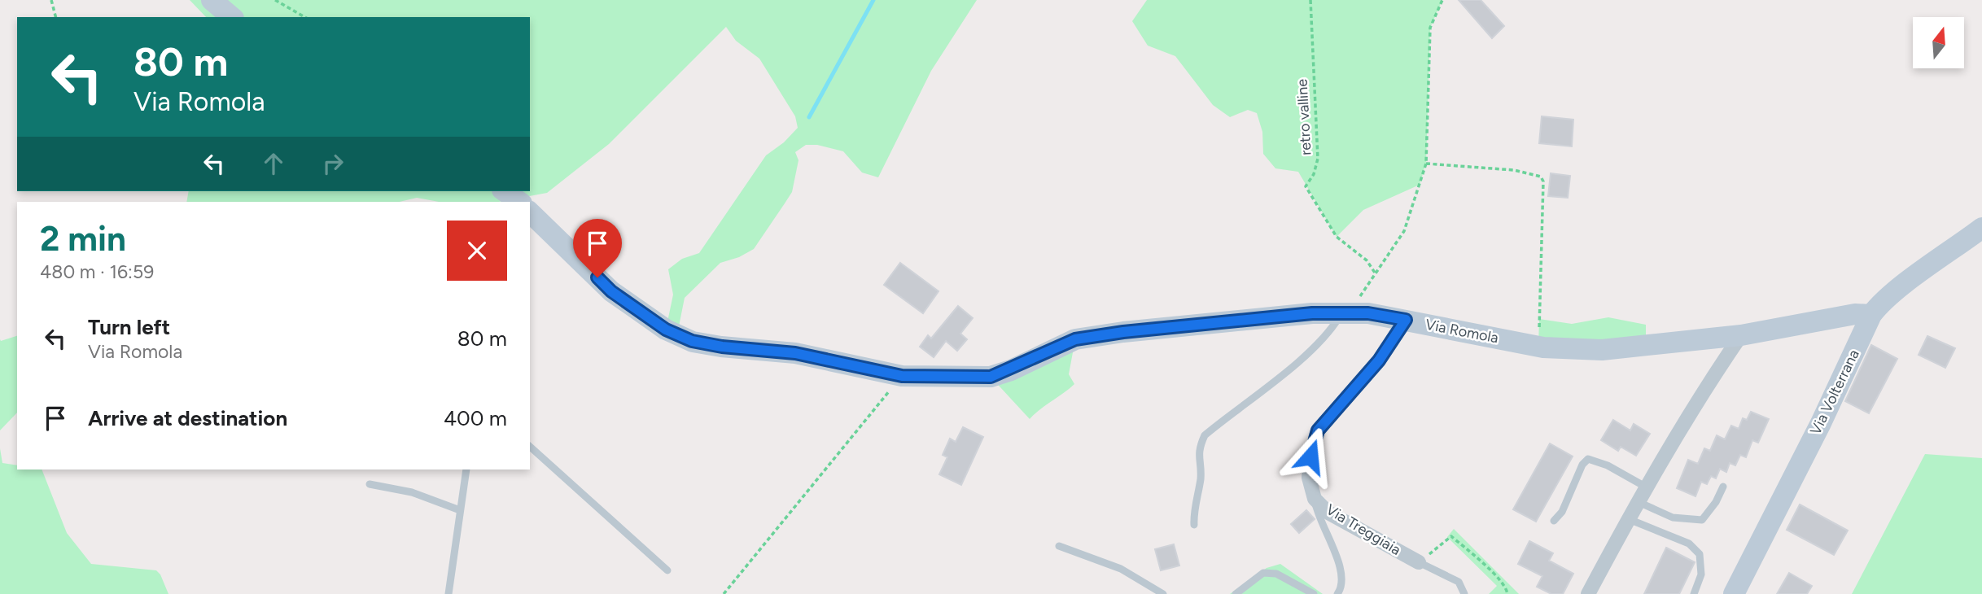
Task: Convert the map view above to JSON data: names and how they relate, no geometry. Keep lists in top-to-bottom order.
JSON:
{
  "streets": {
    "street": ["Via Romola", "Via Volterrana", "Via Treggiaia"],
    "path": ["retro valline"]
  },
  "crossings": [
    ["Via Romola", "Via Volterrana"],
    ["Via Romola", "Via Treggiaia"]
  ],
  "north": "top",
  "page": {
    "turn": ["80 m", "Via Romola"],
    "heading": ["2 min", "480 m · 16:59"],
    "list": [
      {
        "name": "Turn left",
        "note": "Via Romola",
        "value": "80 m"
      },
      {
        "name": "Arrive at destination",
        "value": "400 m"
      }
    ]
  }
}
